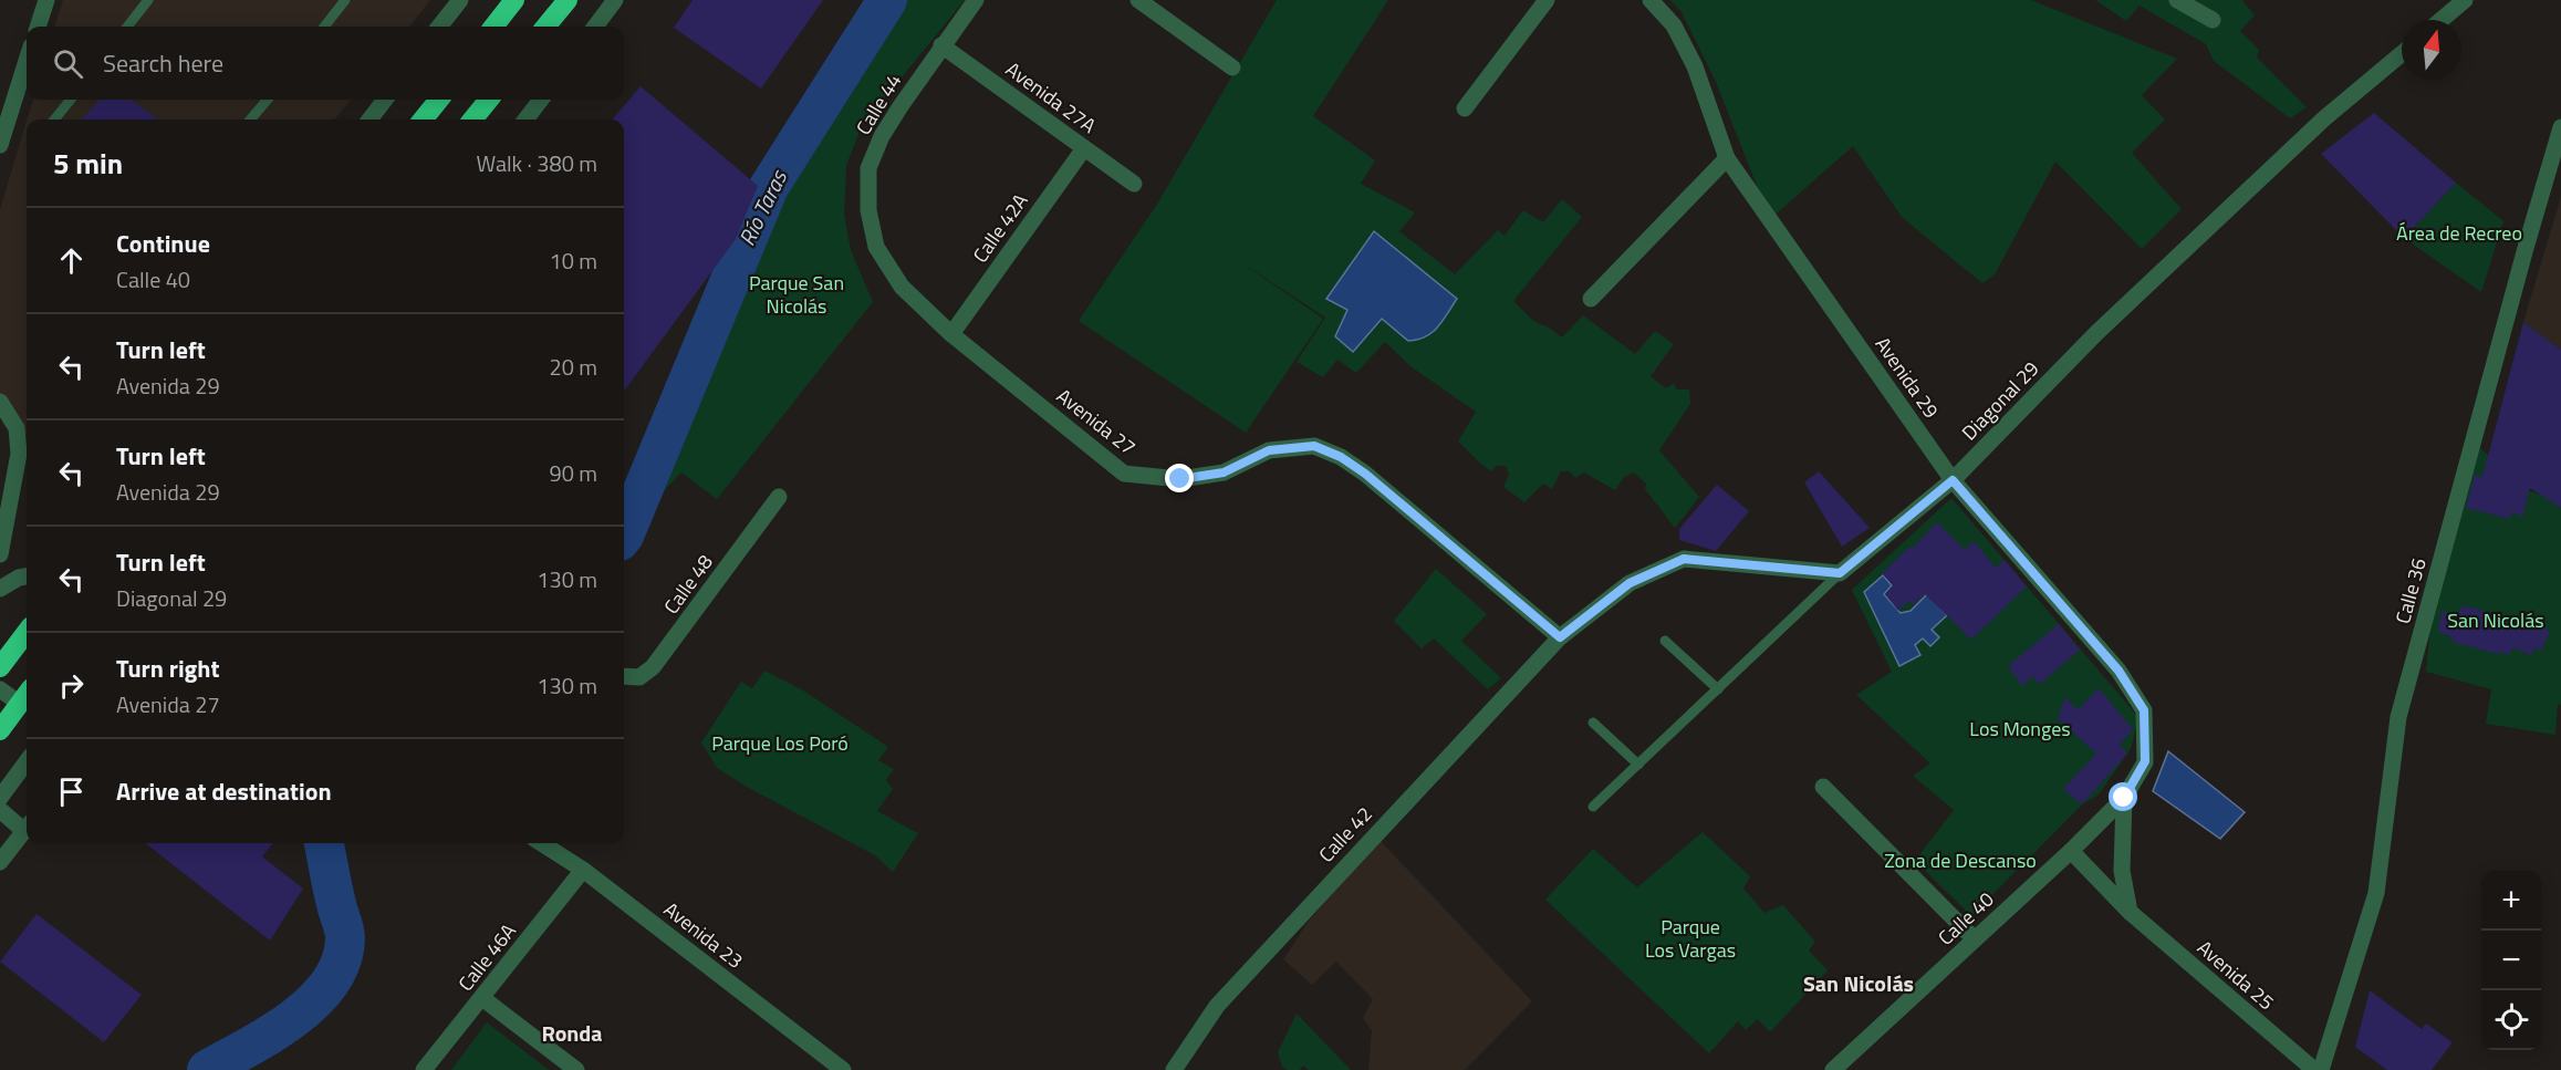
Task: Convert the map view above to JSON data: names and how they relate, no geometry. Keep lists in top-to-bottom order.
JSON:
{
  "streets": {
    "street": [
      "Avenida 27A",
      "Calle 44",
      "Calle 42A",
      "Avenida 29",
      "Diagonal 29",
      "Avenida 27",
      "Calle 48",
      "Calle 36",
      "Calle 42",
      "Calle 40",
      "Avenida 23",
      "Calle 46A",
      "Avenida 25"
    ]
  },
  "crossings": [
    ["Avenida 27A", "Calle 44"],
    ["Avenida 27A", "Calle 42A"],
    ["Calle 44", "Avenida 27"],
    ["Calle 42A", "Avenida 27"],
    ["Avenida 29", "Diagonal 29"],
    ["Avenida 29", "Calle 40"],
    ["Avenida 27", "Calle 42"],
    ["Calle 40", "Avenida 25"],
    ["Avenida 23", "Calle 46A"]
  ],
  "districts": ["San Nicolás", "Ronda"],
  "water": ["Río Taras"],
  "parks": [
    "Área de Recreo",
    "Parque San Nicolás",
    "San Nicolás",
    "Los Monges",
    "Parque Los Poró",
    "Zona de Descanso",
    "Parque Los Vargas"
  ],
  "north": "top",
  "page": {
    "search": "Search here",
    "heading": ["5 min", "Walk · 380 m"],
    "list": [
      ["Continue", "Calle 40", "10 m"],
      ["Turn left", "Avenida 29", "20 m"],
      ["Turn left", "Avenida 29", "90 m"],
      ["Turn left", "Diagonal 29", "130 m"],
      ["Turn right", "Avenida 27", "130 m"],
      "Arrive at destination"
    ],
    "map_buttons": ["+", "−"]
  }
}
